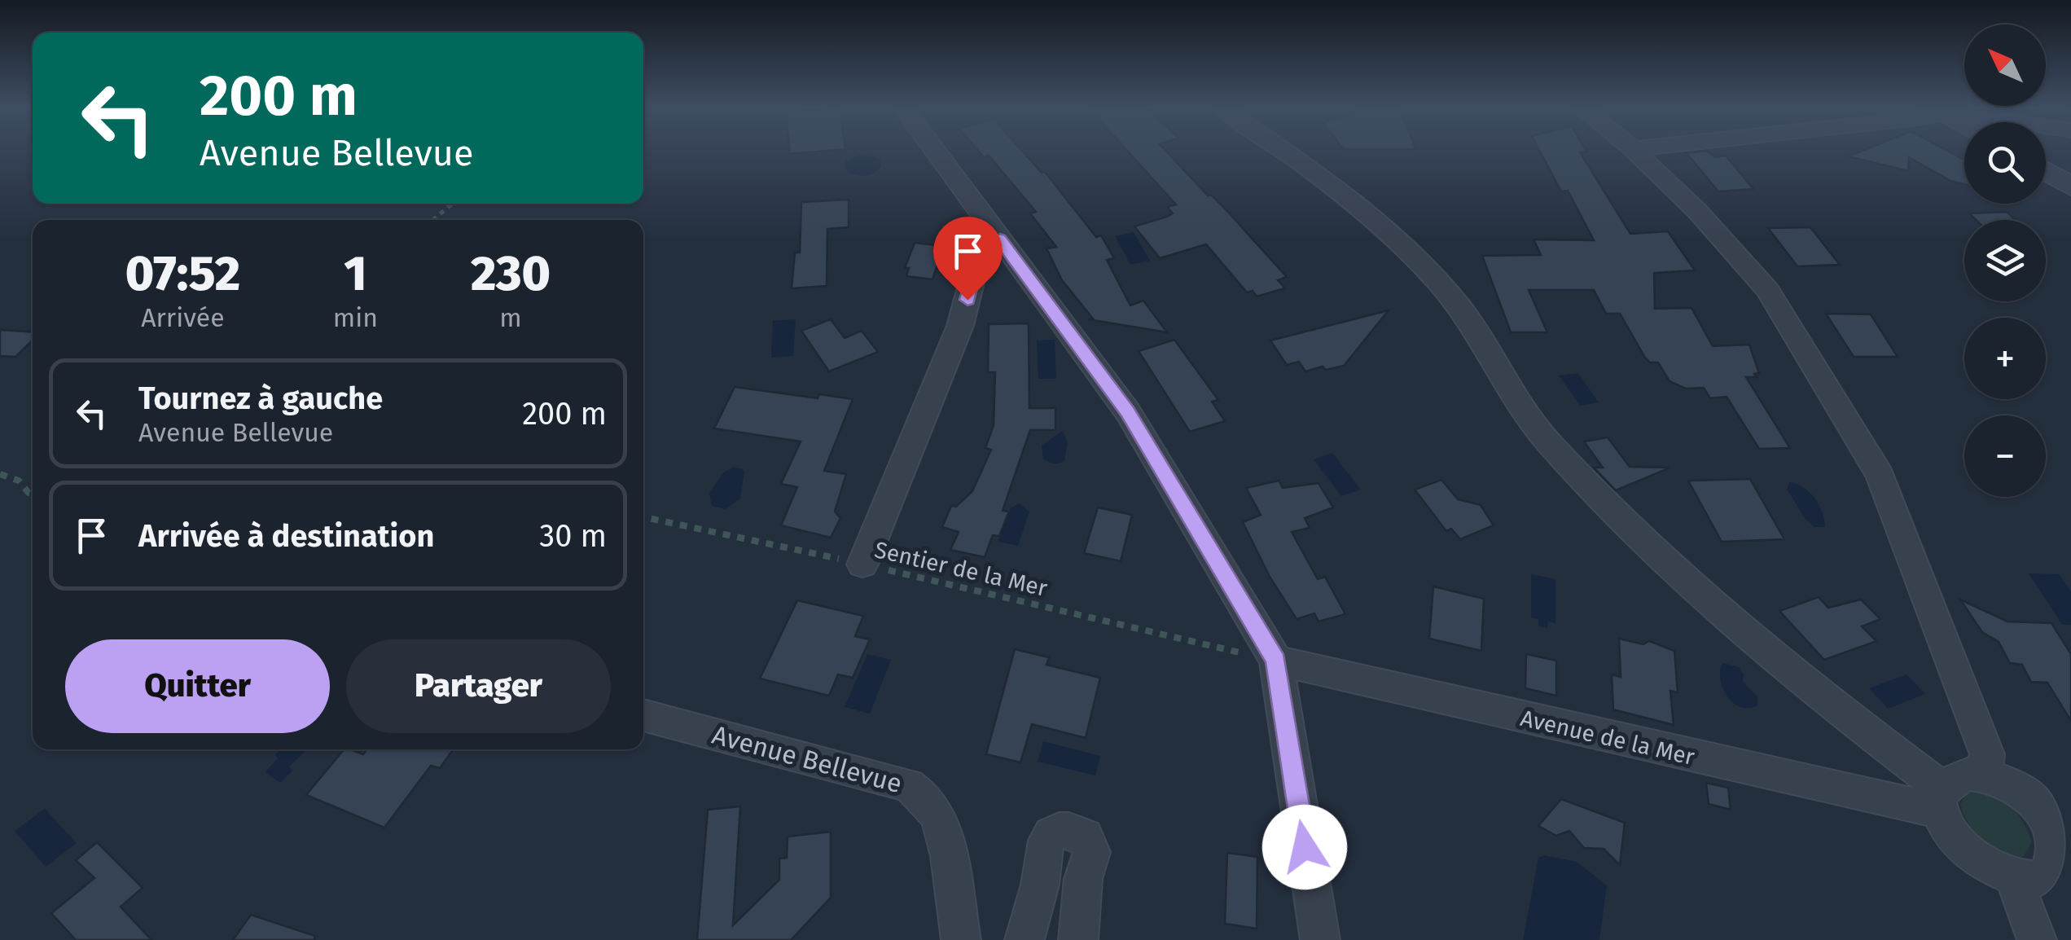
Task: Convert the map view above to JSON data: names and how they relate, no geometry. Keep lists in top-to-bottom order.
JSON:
{
  "streets": {
    "street": ["Avenue de la Mer", "Avenue Bellevue"],
    "path": ["Sentier de la Mer"]
  },
  "crossings": [
    ["Sentier de la Mer", "Avenue de la Mer"]
  ],
  "north": "top left",
  "page": {
    "map_buttons": ["+", "−"],
    "turn": ["200 m", "Avenue Bellevue"],
    "eta": [
      "07:52",
      "Arrivée",
      "1",
      "min",
      "230",
      "m"
    ],
    "list": [
      {
        "name": "Tournez à gauche",
        "note": "Avenue Bellevue",
        "value": "200 m"
      },
      {
        "name": "Arrivée à destination",
        "value": "30 m"
      }
    ],
    "buttons": ["Quitter", "Partager"]
  }
}
